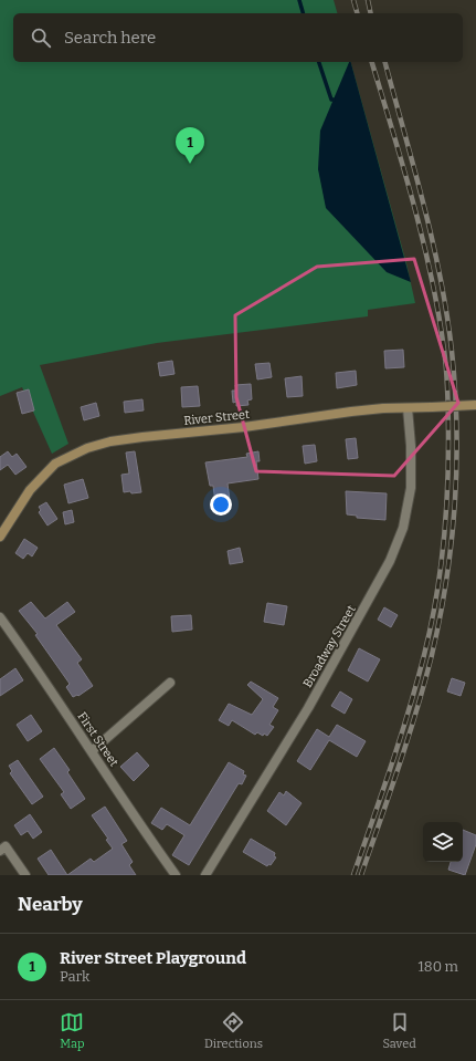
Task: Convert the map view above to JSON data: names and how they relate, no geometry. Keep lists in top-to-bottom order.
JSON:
{
  "streets": {
    "main road": ["River Street"],
    "street": ["Broadway Street", "First Street"]
  },
  "crossings": [
    ["River Street", "Broadway Street"]
  ],
  "page": {
    "search": "Search here",
    "pins": "1",
    "heading": "Nearby",
    "list": [
      {
        "mark": "1",
        "name": "River Street Playground",
        "note": "Park",
        "value": "180 m"
      }
    ],
    "nav": ["Map", "Directions", "Saved"]
  }
}
